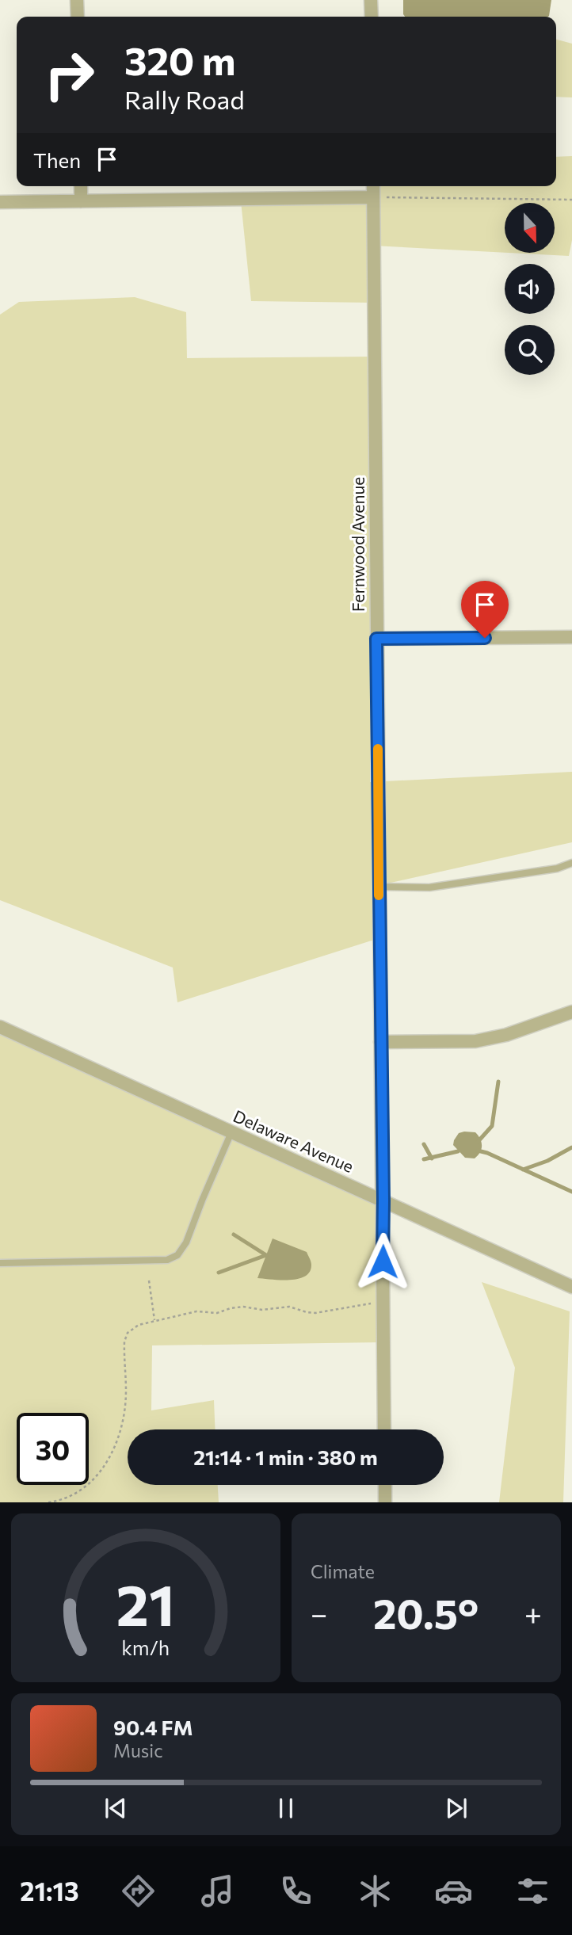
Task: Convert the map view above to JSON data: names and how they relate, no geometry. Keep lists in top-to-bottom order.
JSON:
{
  "streets": {
    "street": ["Fernwood Avenue", "Delaware Avenue"]
  },
  "crossings": [
    ["Fernwood Avenue", "Delaware Avenue"]
  ],
  "north": "bottom",
  "page": {
    "turn": ["320 m", "Rally Road"],
    "then": "Then",
    "limit": "30",
    "trip": "21:14 · 1 min · 380 m",
    "tile": "Climate",
    "heat": ["−", "20.5°", "+"],
    "song": ["90.4 FM", "Music"],
    "tabs": "21:13",
    "gauge": ["21", "km/h"]
  }
}
